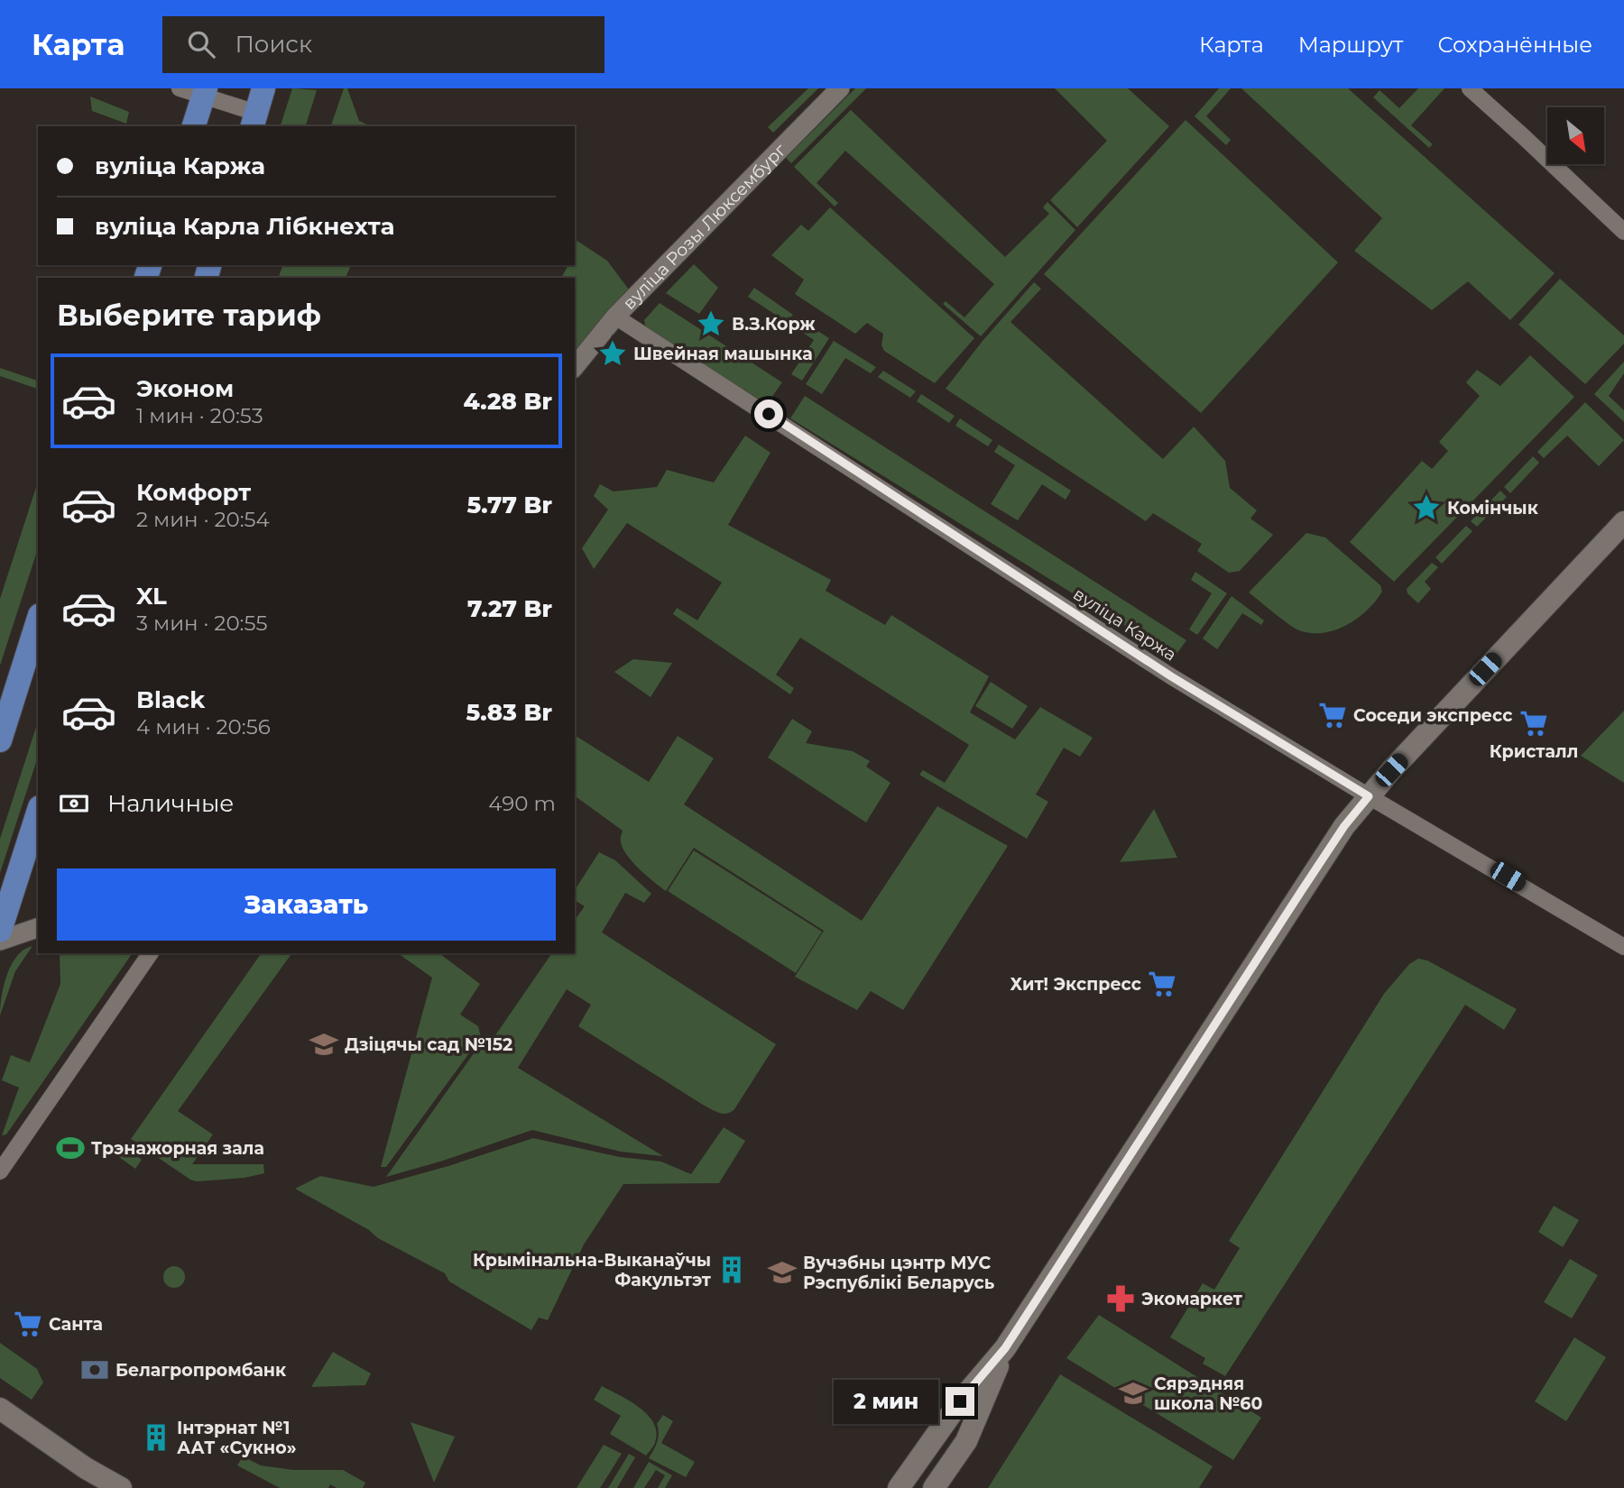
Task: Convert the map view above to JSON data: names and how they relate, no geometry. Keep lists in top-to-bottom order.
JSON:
{
  "streets": {
    "street": ["вуліца Розы Люксембург", "вуліца Каржа"]
  },
  "crossings": [
    ["вуліца Розы Люксембург", "вуліца Каржа"]
  ],
  "places": {
    "place": ["В.З.Корж", "Швейная машынка", "Комінчык"],
    "supermarket": [
      "Соседи экспресс",
      "Кристалл",
      "Хит! Экспресс",
      "Санта"
    ],
    "school or university": ["Дзіцячы сад №152", "Вучэбны цэнтр МУС Рэспублікі Беларусь", "Сярэдняя школа №60"],
    "sports": ["Трэнажорная зала"],
    "building": ["Крымінальна-Выканаўчы Факультэт", "Інтэрнат №1 ААТ «Сукно»"],
    "pharmacy": ["Экомаркет"],
    "bank": ["Белагропромбанк"]
  },
  "north": "bottom right",
  "page": {
    "header": "Карта",
    "search": "Поиск",
    "nav": ["Карта", "Маршрут", "Сохранённые"],
    "banner": ["вуліца Каржа", "вуліца Карла Лібкнехта"],
    "heading": "Выберите тариф",
    "list": [
      {
        "name": "Эконом",
        "note": "1 мин · 20:53",
        "value": "4.28 Br"
      },
      {
        "name": "Комфорт",
        "note": "2 мин · 20:54",
        "value": "5.77 Br"
      },
      {
        "name": "XL",
        "note": "3 мин · 20:55",
        "value": "7.27 Br"
      },
      {
        "name": "Black",
        "note": "4 мин · 20:56",
        "value": "5.83 Br"
      }
    ],
    "pay": ["Наличные", "490 m"],
    "buttons": "Заказать",
    "bubble": "2 мин"
  }
}
